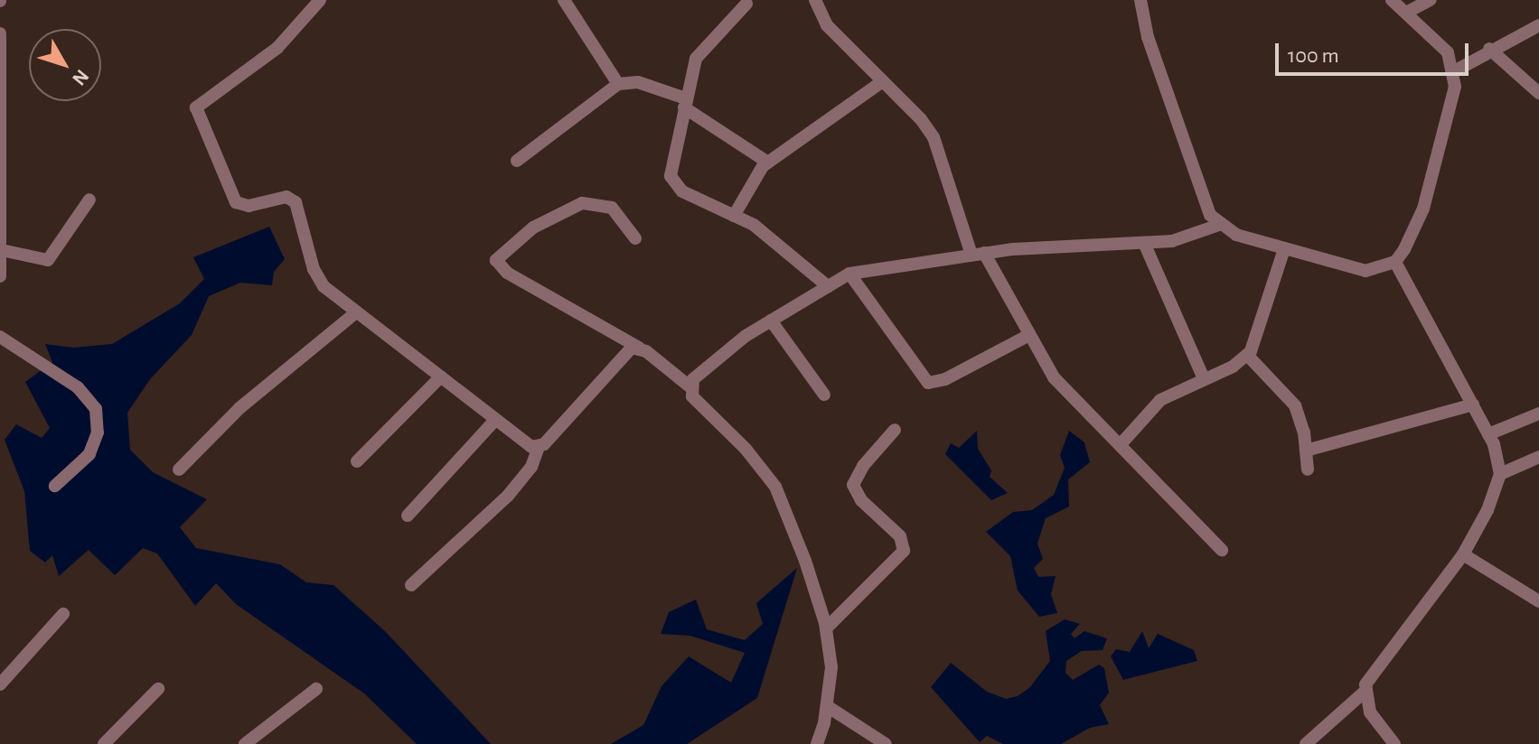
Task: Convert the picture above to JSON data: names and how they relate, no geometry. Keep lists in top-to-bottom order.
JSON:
{
  "scale_bar": "100 m",
  "north": "bottom right"
}
